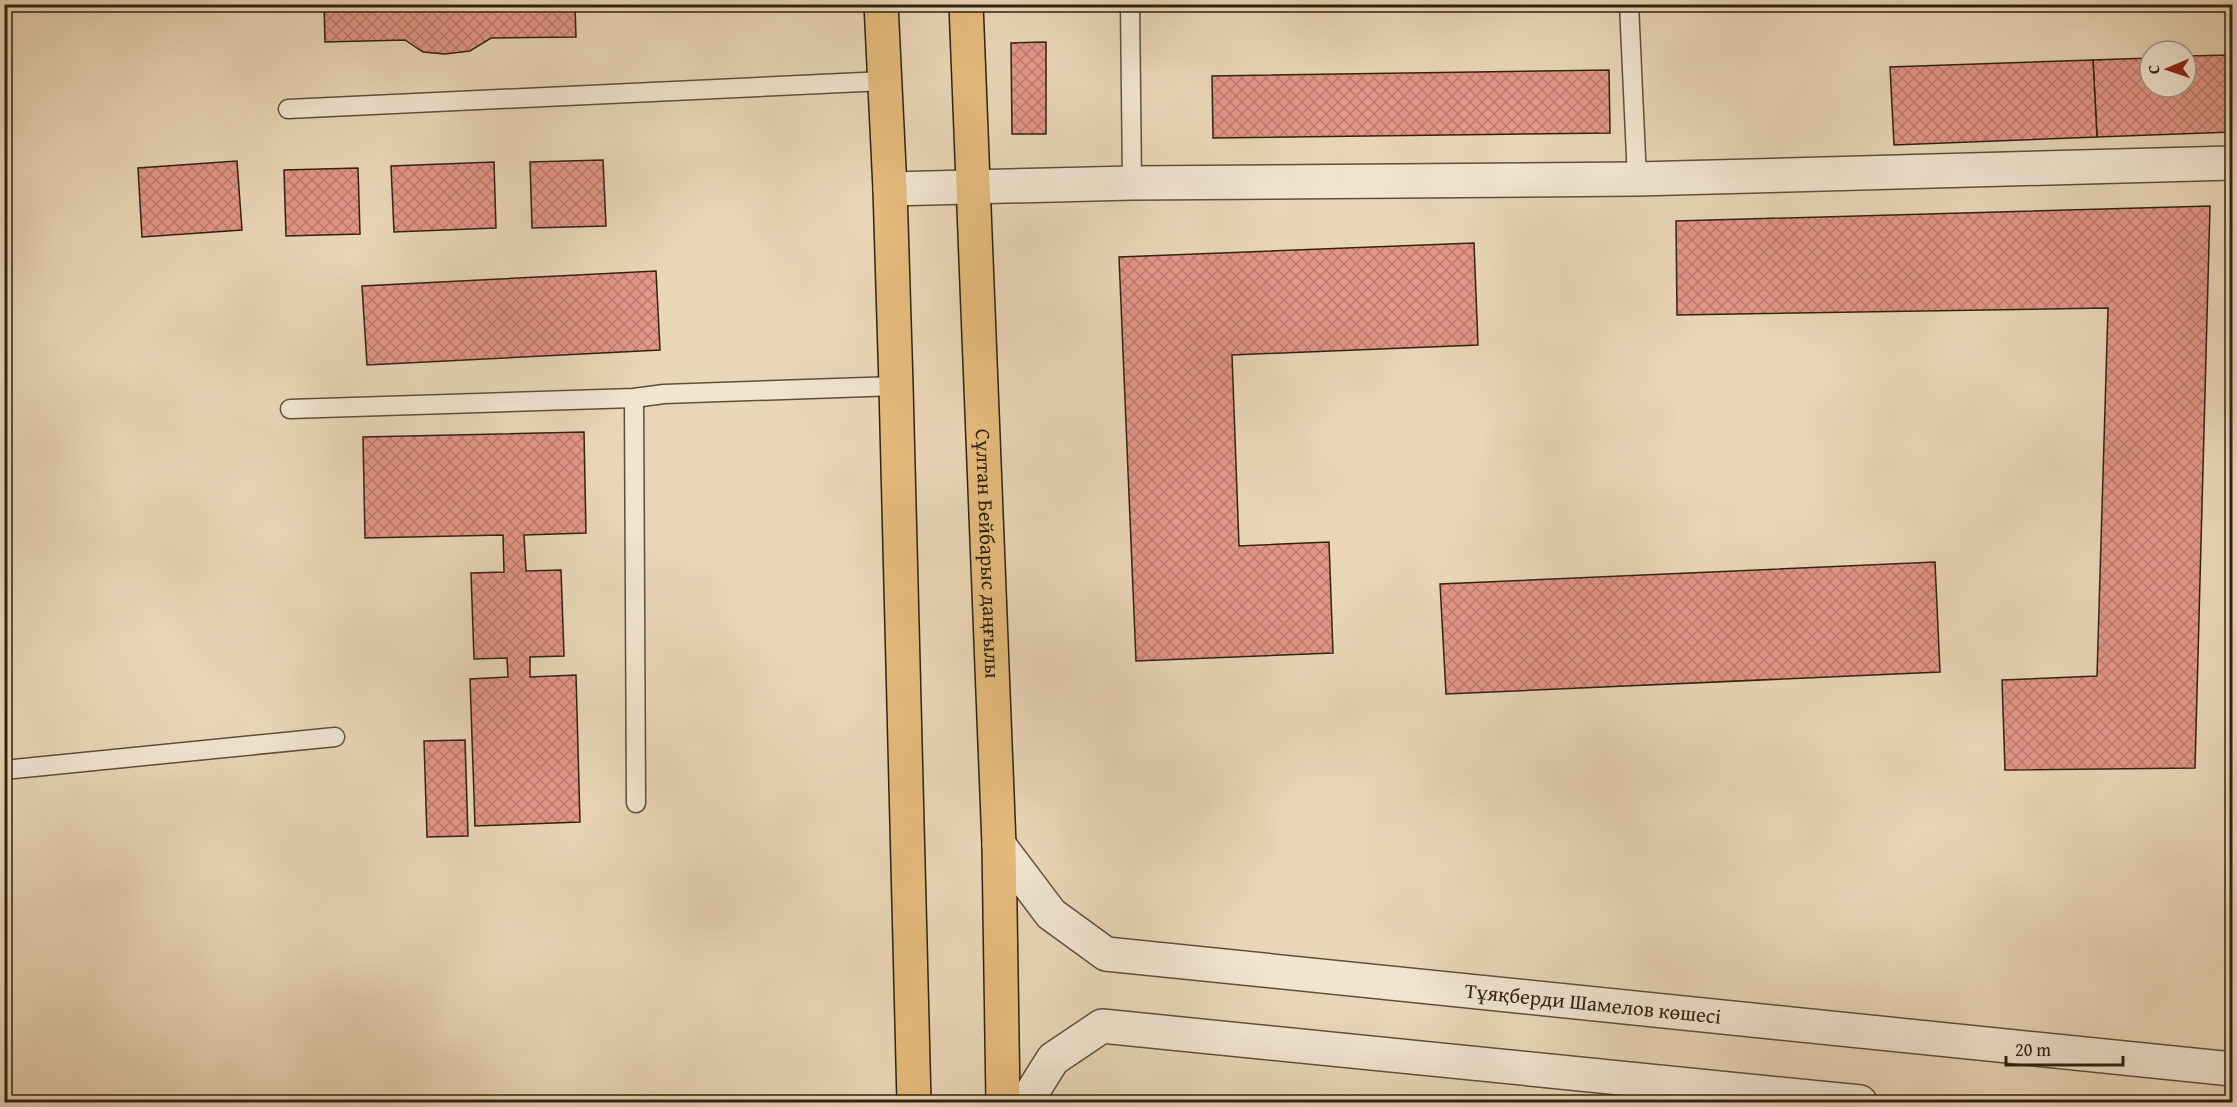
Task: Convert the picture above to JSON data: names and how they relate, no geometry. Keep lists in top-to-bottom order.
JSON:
{
  "streets": {
    "main road": ["Сұлтан Бейбарыс даңғылы"],
    "street": ["Тұяқберди Шамелов көшесі"]
  },
  "crossings": [
    ["Сұлтан Бейбарыс даңғылы", "Тұяқберди Шамелов көшесі"]
  ],
  "scale_bar": "20 m",
  "north": "left"
}
